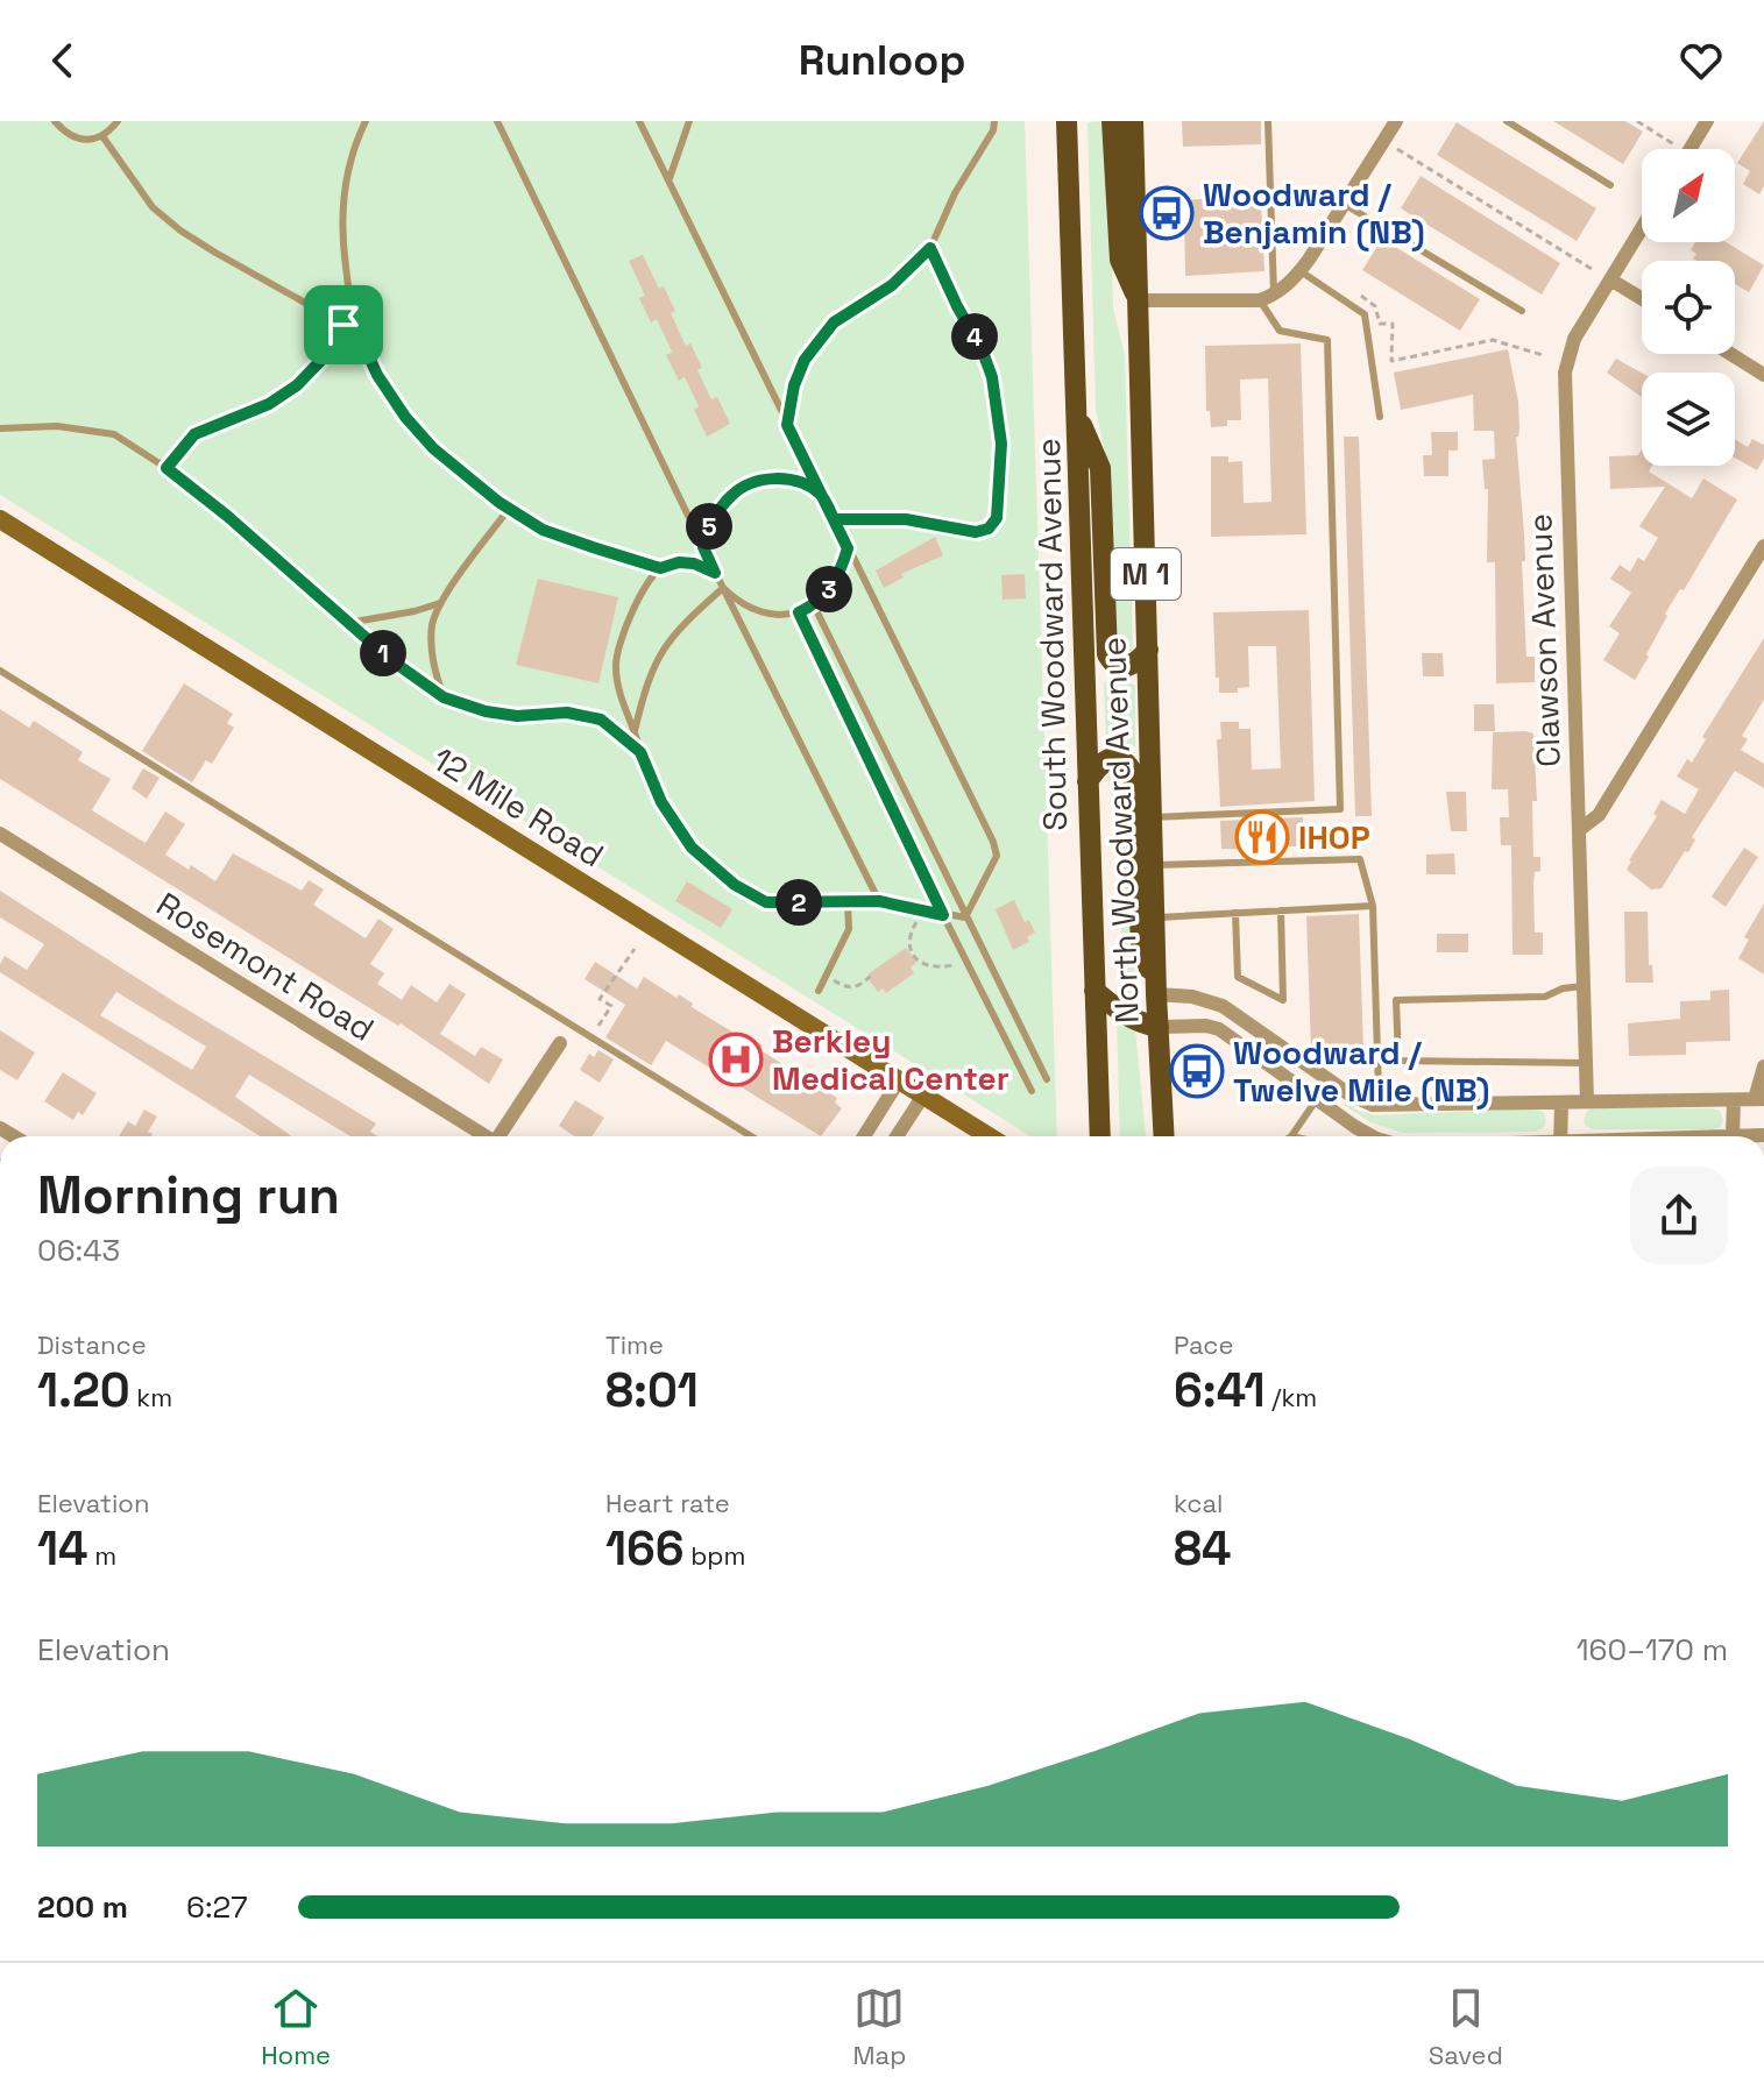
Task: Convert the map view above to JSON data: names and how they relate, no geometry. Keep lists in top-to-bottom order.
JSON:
{
  "streets": {
    "main road": [
      "M 1",
      "South Woodward Avenue",
      "12 Mile Road",
      "North Woodward Avenue"
    ],
    "street": ["Clawson Avenue", "Rosemont Road"]
  },
  "places": {
    "bus stop": ["Woodward / Benjamin (NB)", "Woodward / Twelve Mile (NB)"],
    "restaurant": ["IHOP"],
    "hospital": ["Berkley Medical Center"]
  },
  "north": "top right",
  "page": {
    "header": "Runloop",
    "pins": [
      "4",
      "5",
      "3",
      "1",
      "2"
    ],
    "heading": ["Morning run", "06:43"],
    "stats": [
      ["Distance", "1.20 km"],
      ["Time", "8:01"],
      ["Pace", "6:41 /km"],
      ["Elevation", "14 m"],
      ["Heart rate", "166 bpm"],
      ["kcal", "84"]
    ],
    "chart": ["Elevation", "160–170 m"],
    "list": [
      {
        "name": "200 m",
        "note": "6:27"
      }
    ],
    "tabs": ["Home", "Map", "Saved"]
  }
}
